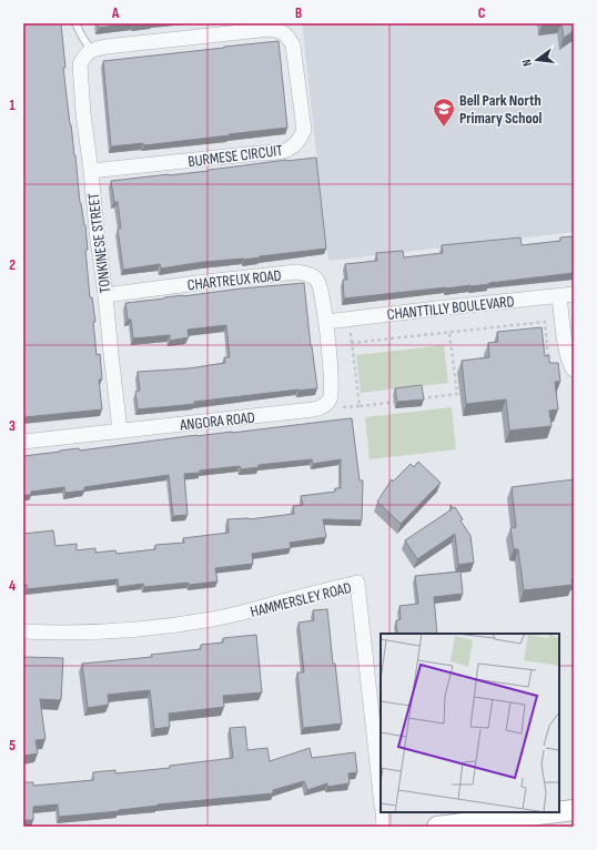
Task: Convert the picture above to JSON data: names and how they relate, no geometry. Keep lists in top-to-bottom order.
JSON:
{
  "streets": {
    "street": [
      "BURMESE CIRCUIT",
      "TONKINESE STREET",
      "CHARTREUX ROAD",
      "CHANTTILLY BOULEVARD",
      "ANGORA ROAD",
      "HAMMERSLEY ROAD"
    ]
  },
  "crossings": [
    ["BURMESE CIRCUIT", "TONKINESE STREET"],
    ["TONKINESE STREET", "CHARTREUX ROAD"],
    ["TONKINESE STREET", "ANGORA ROAD"],
    ["CHARTREUX ROAD", "CHANTTILLY BOULEVARD"],
    ["CHARTREUX ROAD", "ANGORA ROAD"],
    ["CHANTTILLY BOULEVARD", "ANGORA ROAD"]
  ],
  "places": {
    "school or university": ["Bell Park North Primary School"]
  },
  "north": "left",
  "grid": {
    "columns": ["A", "B", "C"],
    "rows": [
      "1",
      "2",
      "3",
      "4",
      "5"
    ]
  }
}
